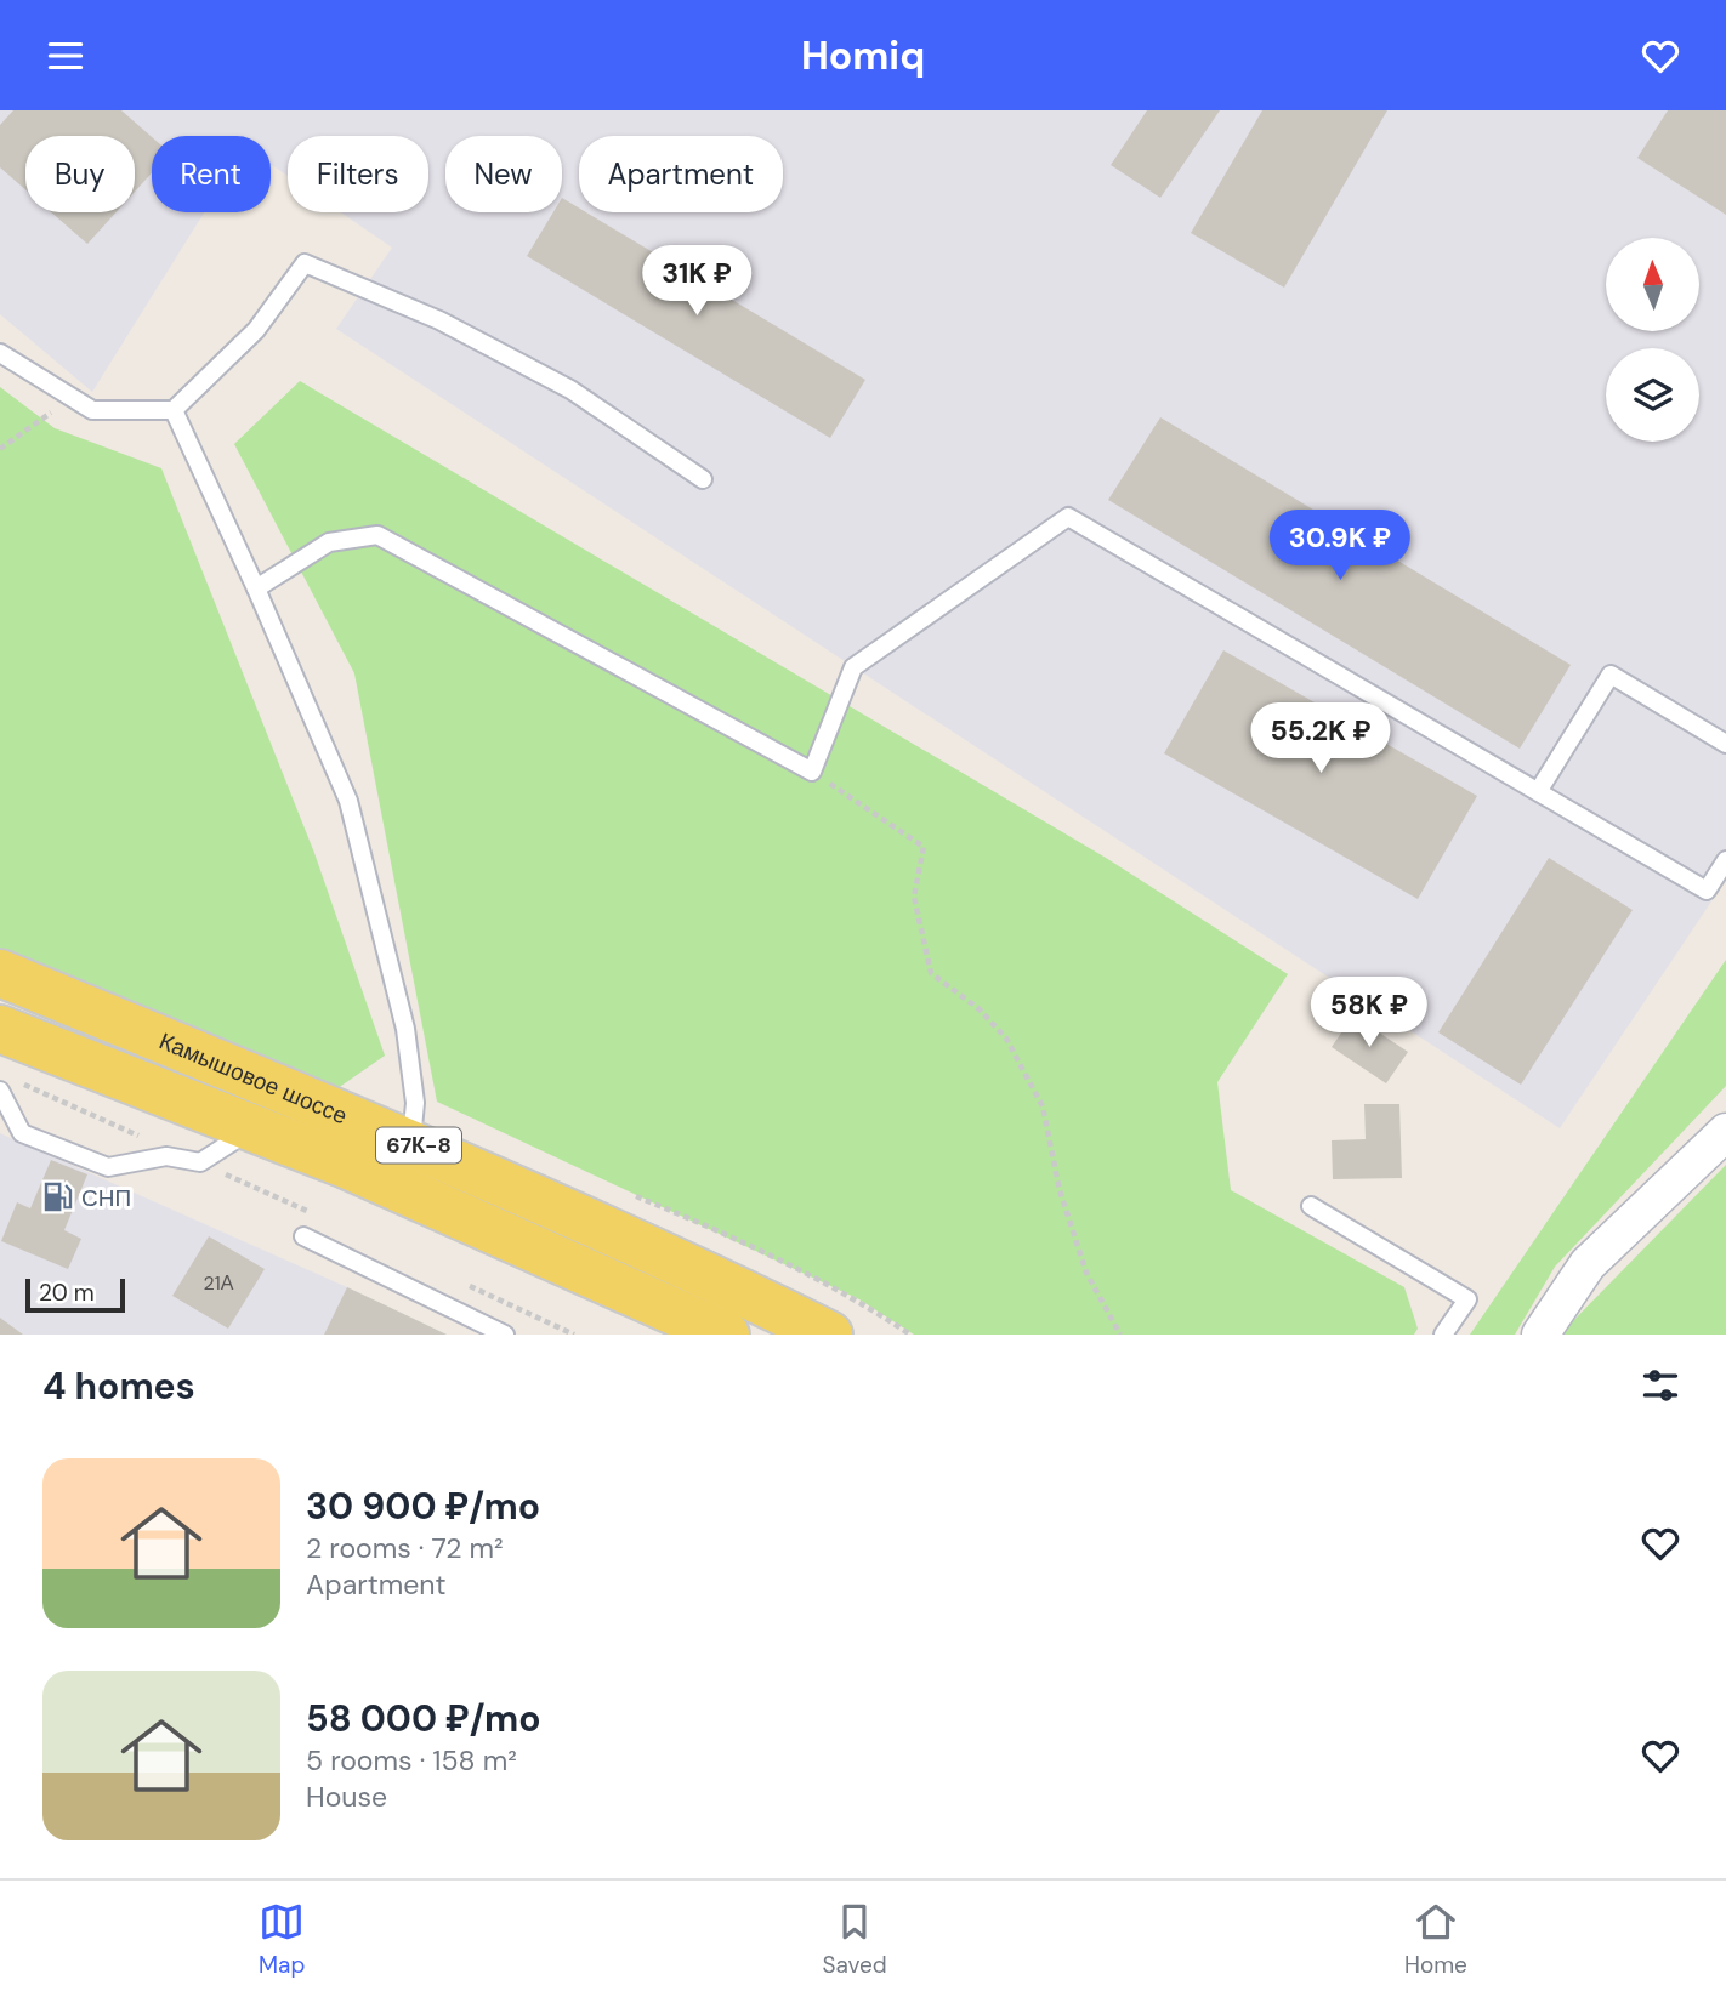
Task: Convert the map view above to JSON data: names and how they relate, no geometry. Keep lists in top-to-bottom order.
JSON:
{
  "streets": {
    "main road": ["Камышовое шоссе", "67К-8"]
  },
  "places": {
    "fuel station": ["СНП"]
  },
  "house_numbers": ["21А"],
  "scale_bar": "20 m",
  "north": "top",
  "page": {
    "header": "Homiq",
    "chip": [
      "Buy",
      "Rent",
      "Filters",
      "New",
      "Apartment"
    ],
    "price": [
      "31K ₽",
      "30.9K ₽",
      "55.2K ₽",
      "58K ₽"
    ],
    "scale": "20 m",
    "heading": "4 homes",
    "list": [
      {
        "name": "30 900 ₽/mo",
        "note": "2 rooms · 72 m² · Apartment"
      },
      {
        "name": "58 000 ₽/mo",
        "note": "5 rooms · 158 m² · House"
      }
    ],
    "tabs": ["Map", "Saved", "Home"]
  }
}
